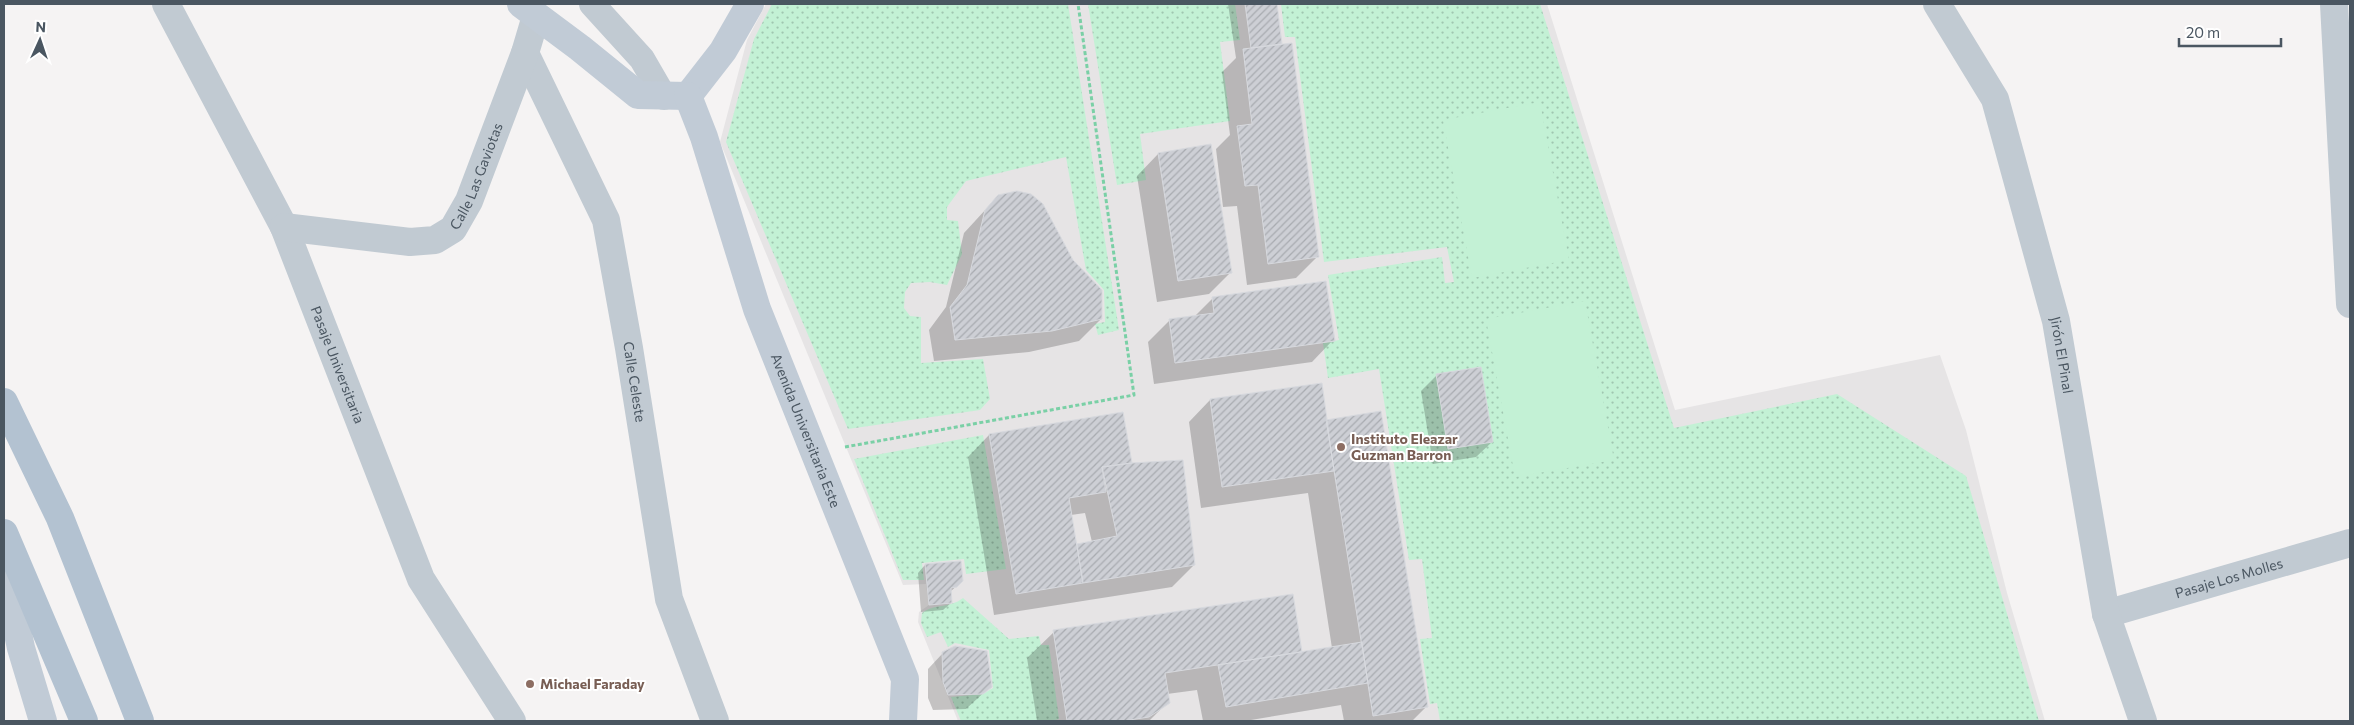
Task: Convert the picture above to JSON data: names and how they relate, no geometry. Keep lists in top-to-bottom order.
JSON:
{
  "streets": {
    "main road": ["Avenida Universitaria Este"],
    "street": [
      "Calle Las Gaviotas",
      "Jirón El Pinal",
      "Pasaje Universitaria",
      "Calle Celeste",
      "Pasaje Los Molles"
    ]
  },
  "crossings": [
    ["Calle Las Gaviotas", "Pasaje Universitaria"],
    ["Calle Las Gaviotas", "Calle Celeste"],
    ["Jirón El Pinal", "Pasaje Los Molles"]
  ],
  "places": ["Instituto Eleazar Guzman Barron", "Michael Faraday"],
  "scale_bar": "20 m",
  "north": "top"
}
